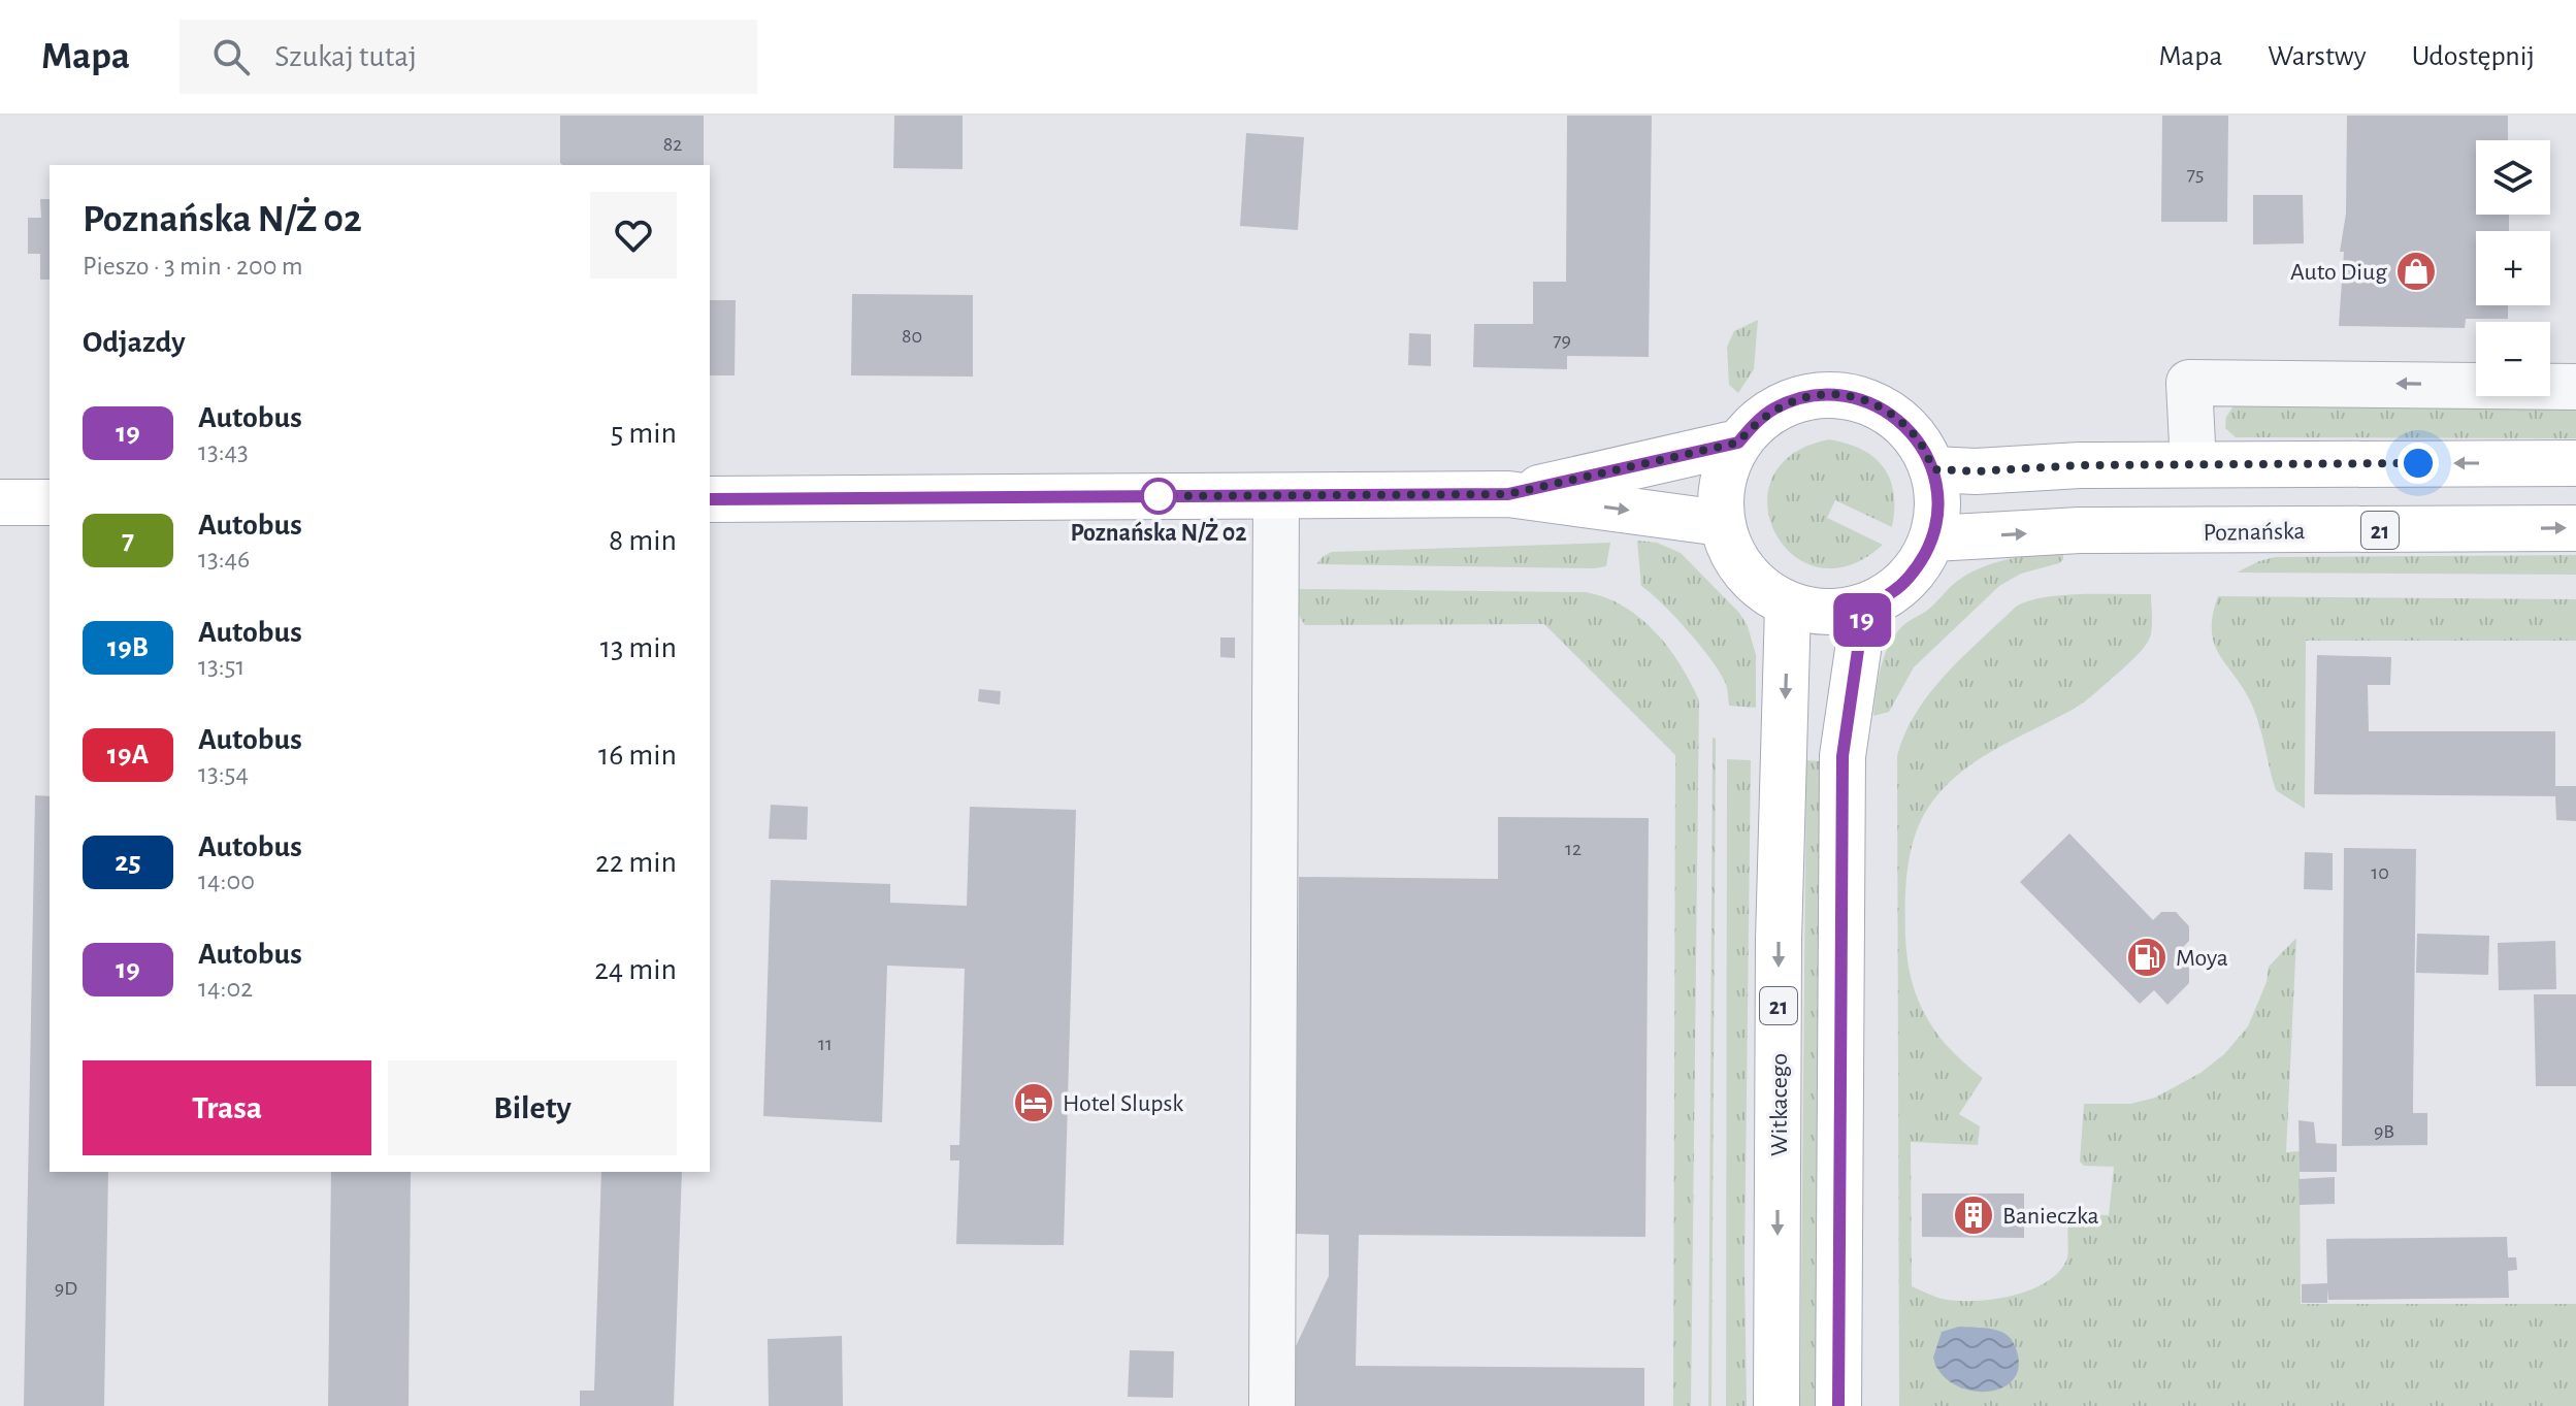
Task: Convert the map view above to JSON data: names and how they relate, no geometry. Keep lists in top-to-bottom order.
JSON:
{
  "streets": {
    "main road": ["21", "Poznańska", "Witkacego"]
  },
  "crossings": [
    ["Poznańska", "Witkacego"]
  ],
  "places": {
    "shop": ["Auto Diug"],
    "other": ["Poznańska N/Ż 02"],
    "fuel station": ["Moya"],
    "hotel": ["Hotel Slupsk"],
    "building": ["Banieczka"]
  },
  "lines": ["bus line 19"],
  "house_numbers": [
    "82",
    "75",
    "80",
    "79",
    "12",
    "10",
    "11",
    "9B",
    "9D"
  ],
  "page": {
    "header": "Mapa",
    "search": "Szukaj tutaj",
    "nav": ["Mapa", "Warstwy", "Udostępnij"],
    "on_map": "19",
    "map_buttons": ["+", "−"],
    "heading": [
      ["Poznańska N/Ż 02", "Pieszo · 3 min · 200 m"],
      "Odjazdy"
    ],
    "list": [
      {
        "mark": "19",
        "name": "Autobus",
        "note": "13:43",
        "value": "5 min"
      },
      {
        "mark": "7",
        "name": "Autobus",
        "note": "13:46",
        "value": "8 min"
      },
      {
        "mark": "19B",
        "name": "Autobus",
        "note": "13:51",
        "value": "13 min"
      },
      {
        "mark": "19A",
        "name": "Autobus",
        "note": "13:54",
        "value": "16 min"
      },
      {
        "mark": "25",
        "name": "Autobus",
        "note": "14:00",
        "value": "22 min"
      },
      {
        "mark": "19",
        "name": "Autobus",
        "note": "14:02",
        "value": "24 min"
      }
    ],
    "buttons": ["Trasa", "Bilety"]
  }
}
